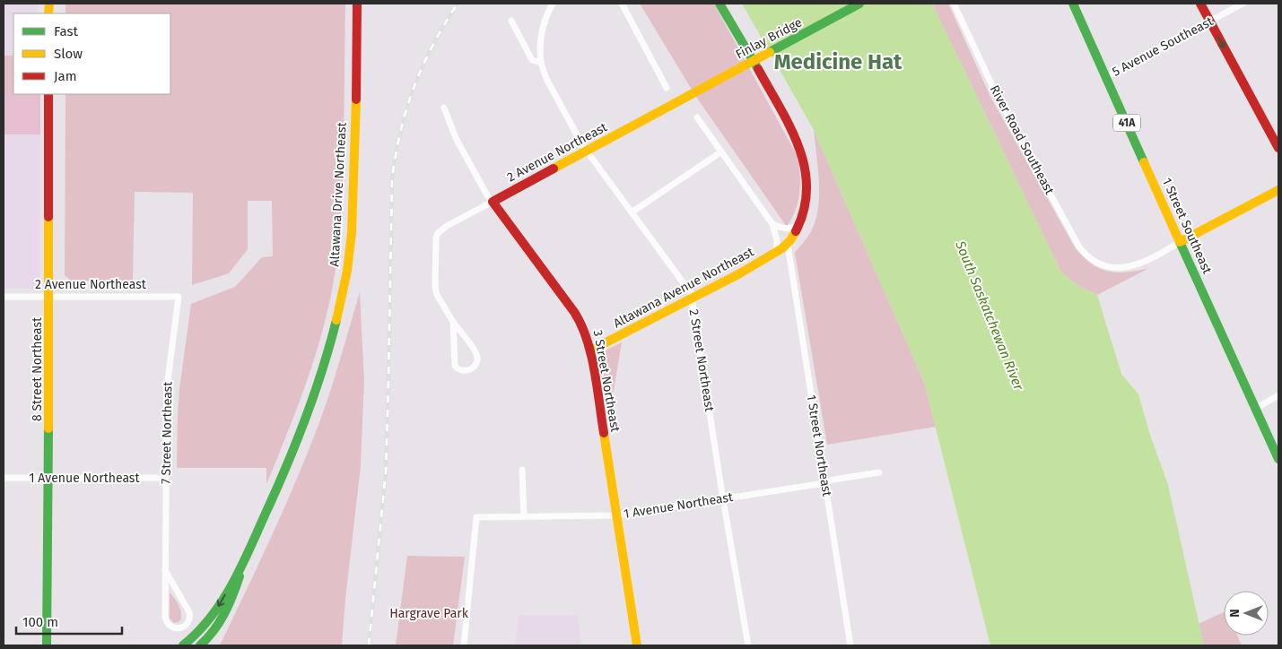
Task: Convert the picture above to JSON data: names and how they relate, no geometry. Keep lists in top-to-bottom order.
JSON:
{
  "streets": {
    "street": [
      "Finlay Bridge",
      "5 Avenue Southeast",
      "41A",
      "River Road Southeast",
      "2 Avenue Northeast",
      "Altawana Drive Northeast",
      "1 Street Southeast",
      "Altawana Avenue Northeast",
      "2 Street Northeast",
      "8 Street Northeast",
      "3 Street Northeast",
      "7 Street Northeast",
      "1 Street Northeast",
      "1 Avenue Northeast"
    ]
  },
  "crossings": [
    ["Finlay Bridge", "2 Avenue Northeast"],
    ["5 Avenue Southeast", "1 Street Southeast"],
    ["River Road Southeast", "1 Street Southeast"],
    ["2 Avenue Northeast", "2 Street Northeast"],
    ["2 Avenue Northeast", "8 Street Northeast"],
    ["2 Avenue Northeast", "3 Street Northeast"],
    ["2 Avenue Northeast", "7 Street Northeast"],
    ["Altawana Avenue Northeast", "2 Street Northeast"],
    ["Altawana Avenue Northeast", "3 Street Northeast"],
    ["Altawana Avenue Northeast", "1 Street Northeast"],
    ["2 Street Northeast", "1 Avenue Northeast"],
    ["8 Street Northeast", "1 Avenue Northeast"],
    ["3 Street Northeast", "1 Avenue Northeast"],
    ["7 Street Northeast", "1 Avenue Northeast"],
    ["1 Street Northeast", "1 Avenue Northeast"]
  ],
  "districts": ["Medicine Hat"],
  "water": ["South Saskatchewan River"],
  "parks": ["Hargrave Park"],
  "legend": ["Fast", "Slow", "Jam"],
  "scale_bar": "100 m",
  "north": "left"
}
